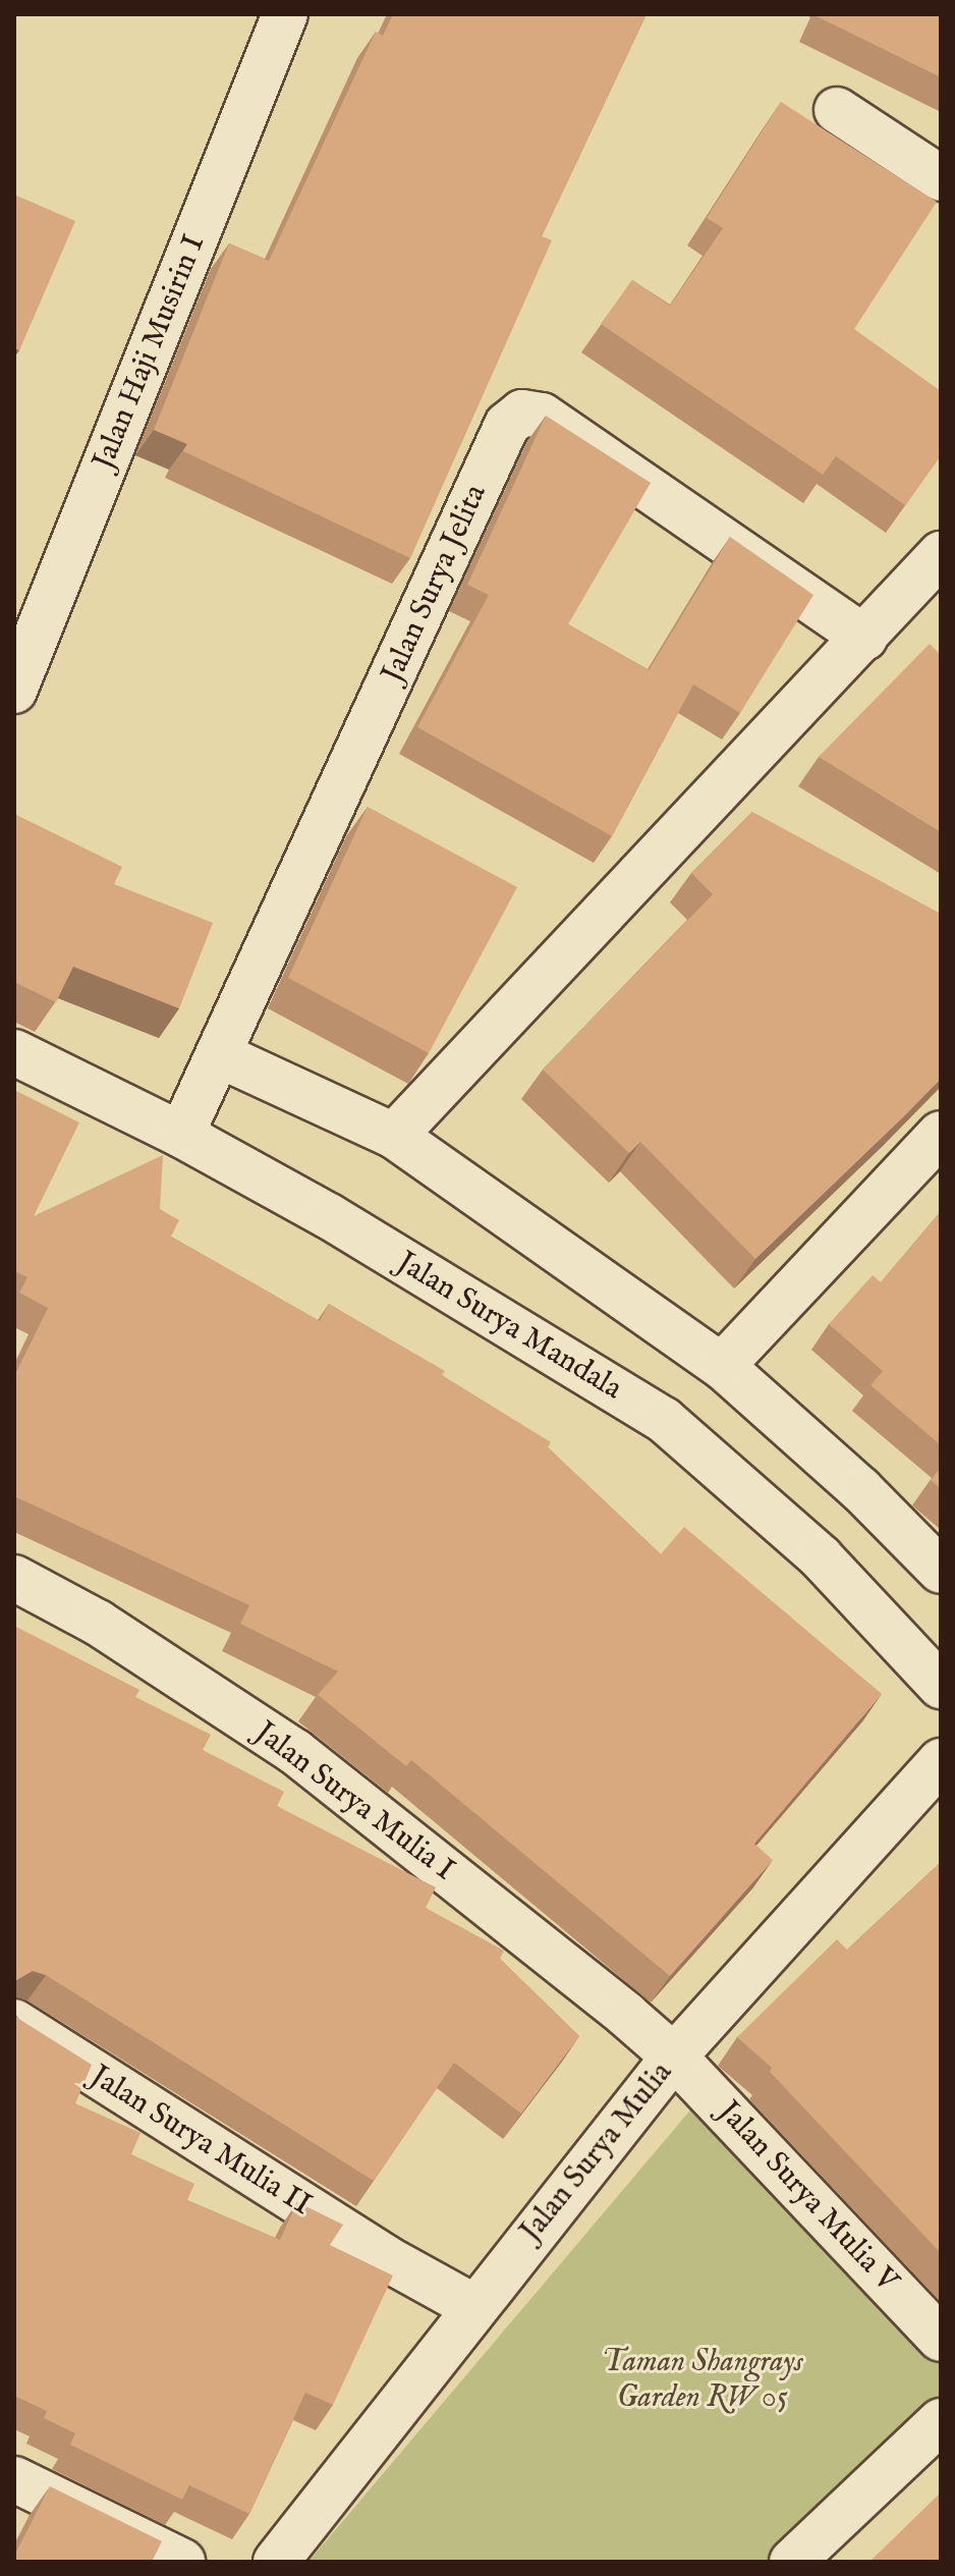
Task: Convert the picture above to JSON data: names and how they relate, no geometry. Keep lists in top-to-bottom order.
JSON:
{
  "streets": {
    "street": [
      "Jalan Haji Musirin I",
      "Jalan Surya Jelita",
      "Jalan Surya Mandala",
      "Jalan Surya Mulia I",
      "Jalan Surya Mulia II",
      "Jalan Surya Mulia",
      "Jalan Surya Mulia V"
    ]
  },
  "crossings": [
    ["Jalan Surya Jelita", "Jalan Surya Mandala"],
    ["Jalan Surya Mulia I", "Jalan Surya Mulia"],
    ["Jalan Surya Mulia I", "Jalan Surya Mulia V"],
    ["Jalan Surya Mulia II", "Jalan Surya Mulia"],
    ["Jalan Surya Mulia", "Jalan Surya Mulia V"]
  ],
  "parks": ["Taman Shangrays Garden RW 05"]
}
